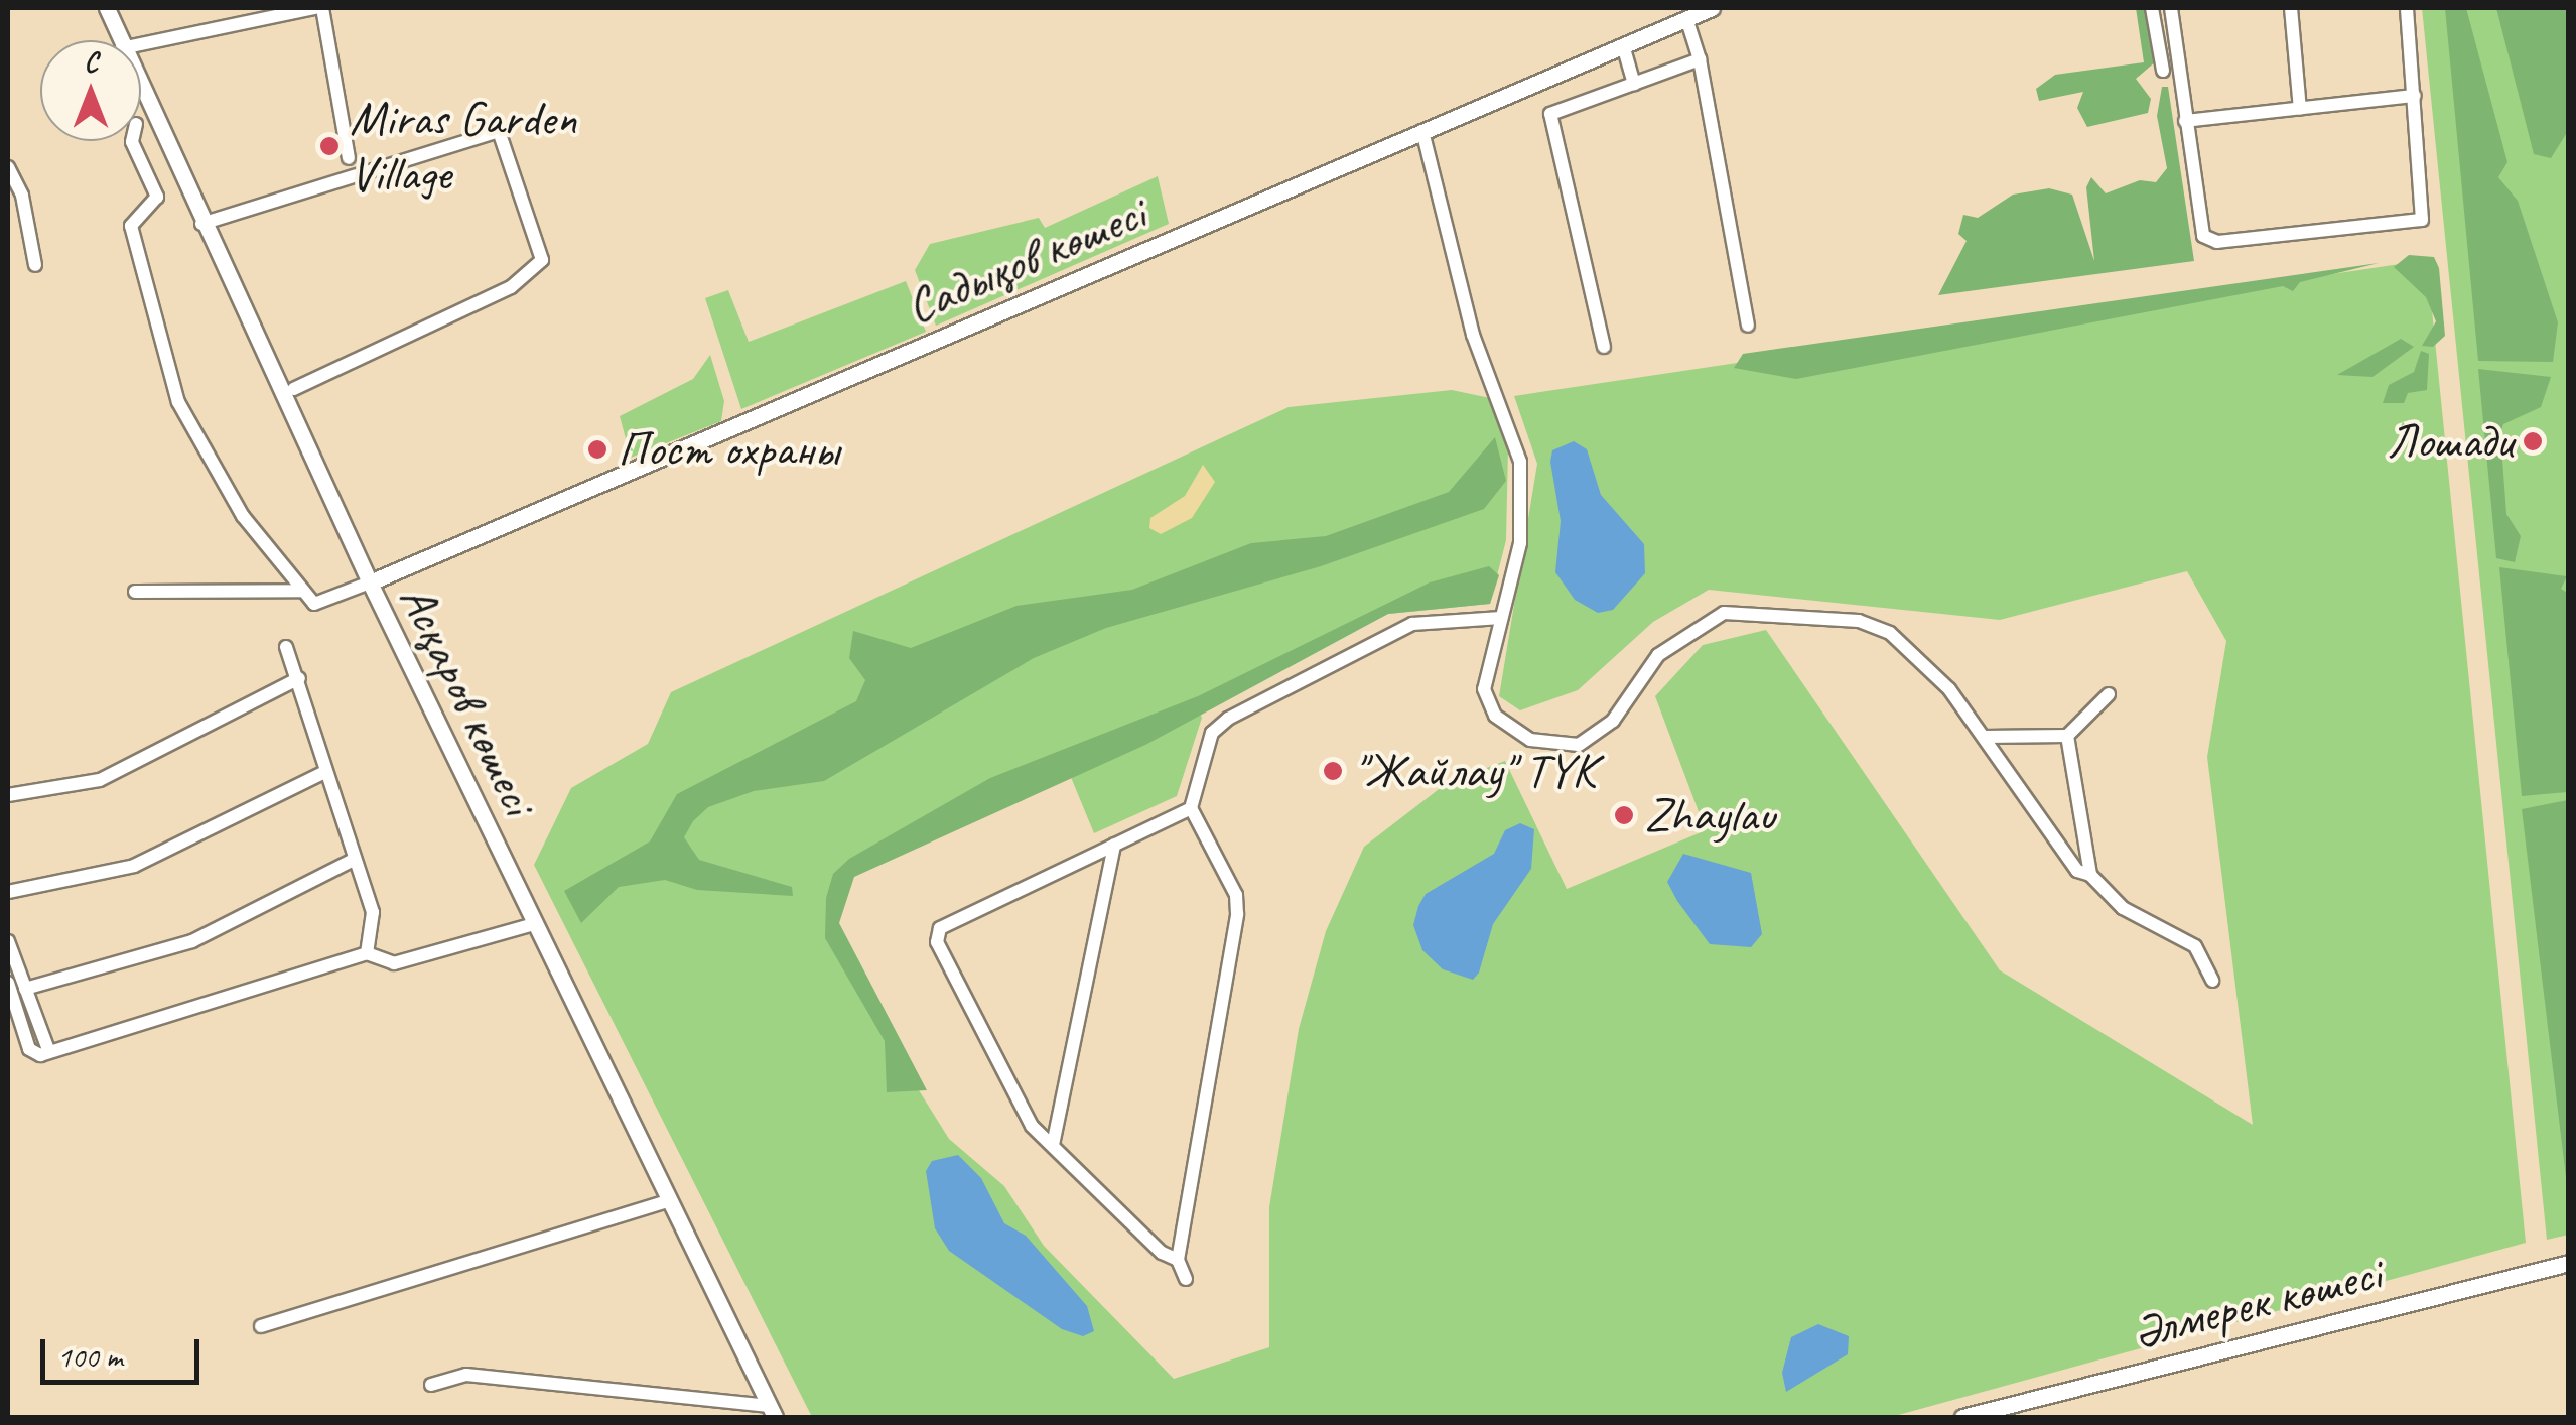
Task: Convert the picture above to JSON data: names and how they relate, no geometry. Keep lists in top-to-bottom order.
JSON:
{
  "streets": {
    "street": ["Садықов көшесі", "Асқаров көшесі", "Әлмерек көшесі"]
  },
  "crossings": [
    ["Садықов көшесі", "Асқаров көшесі"]
  ],
  "places": [
    "Miras Garden Village",
    "Лошади",
    "Пост охраны",
    "\"Жайлау\" ТҮК",
    "Zhaylau"
  ],
  "scale_bar": "100 m",
  "north": "top"
}
